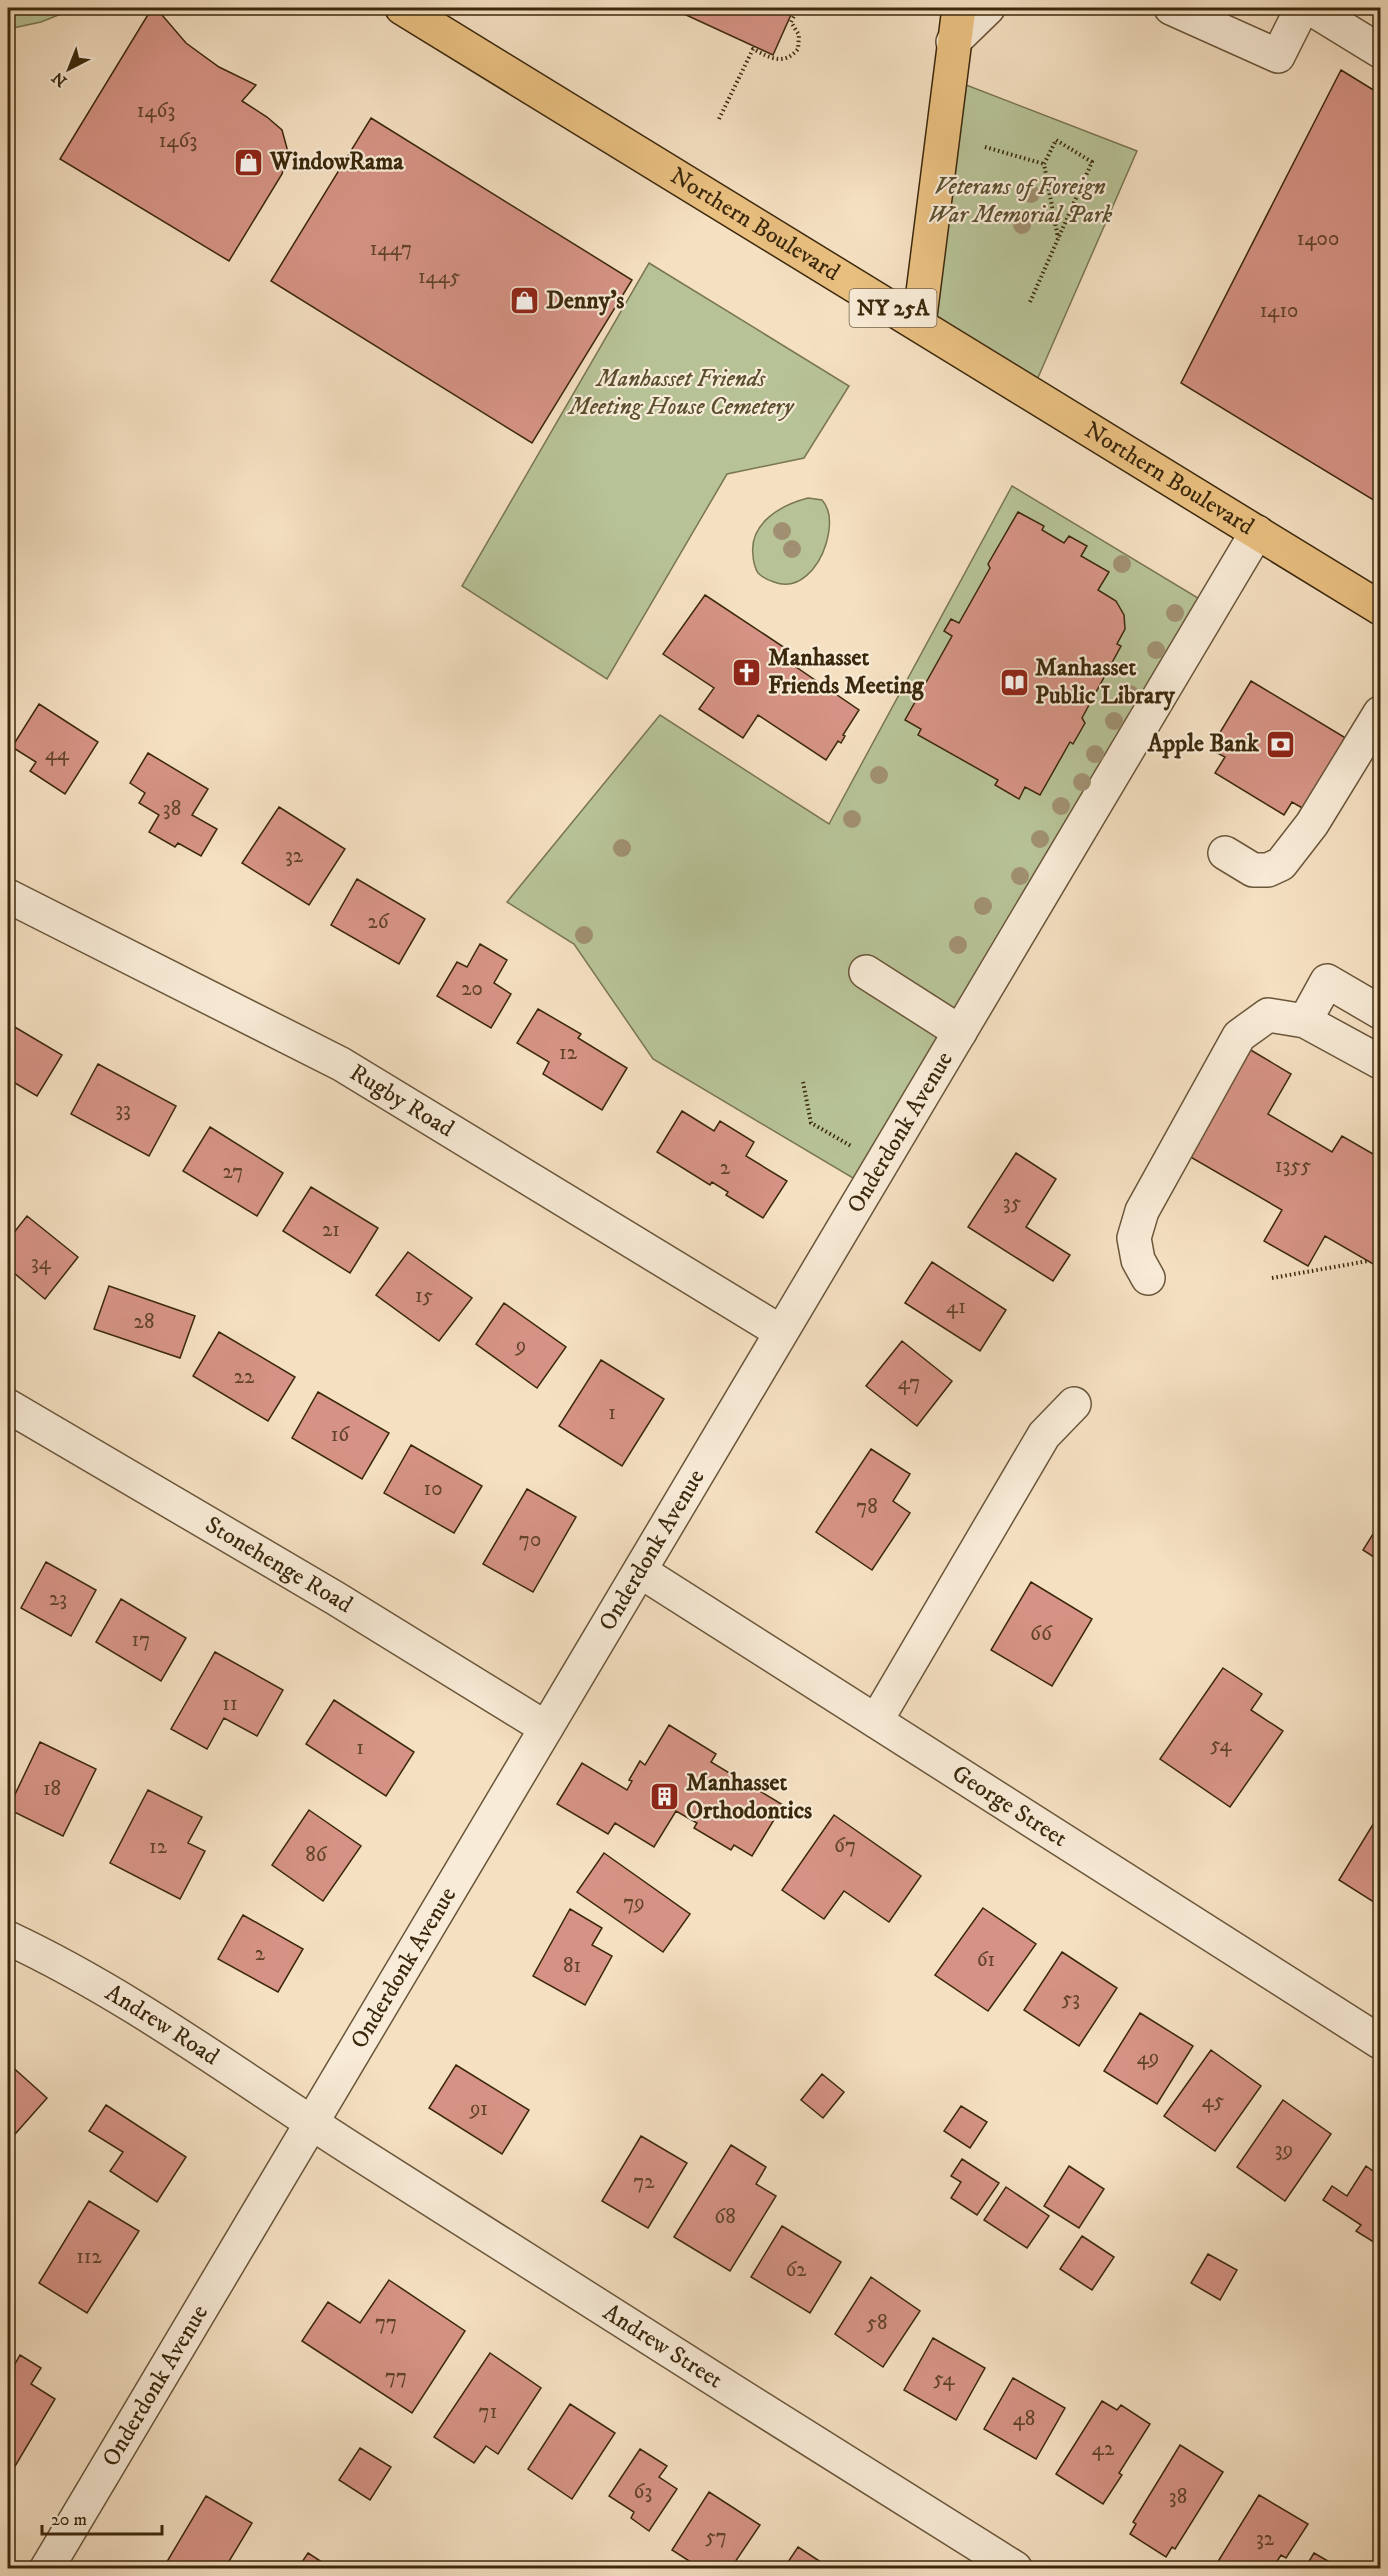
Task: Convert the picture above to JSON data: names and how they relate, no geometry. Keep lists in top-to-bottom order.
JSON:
{
  "streets": {
    "main road": ["Northern Boulevard", "NY 25A"],
    "street": [
      "Rugby Road",
      "Onderdonk Avenue",
      "Stonehenge Road",
      "George Street",
      "Andrew Road",
      "Andrew Street"
    ]
  },
  "crossings": [
    ["Northern Boulevard", "Onderdonk Avenue"],
    ["Rugby Road", "Onderdonk Avenue"],
    ["Onderdonk Avenue", "Stonehenge Road"],
    ["Onderdonk Avenue", "George Street"],
    ["Onderdonk Avenue", "Andrew Road"],
    ["Onderdonk Avenue", "Andrew Street"],
    ["Andrew Road", "Andrew Street"]
  ],
  "parks": ["Veterans of Foreign War Memorial Park", "Manhasset Friends Meeting House Cemetery"],
  "places": {
    "shop": ["WindowRama", "Denny's"],
    "church": ["Manhasset Friends Meeting"],
    "library": ["Manhasset Public Library"],
    "bank": ["Apple Bank"],
    "building": ["Manhasset Orthodontics"]
  },
  "house_numbers": [
    "1463",
    "1463",
    "1400",
    "1447",
    "1445",
    "1410",
    "44",
    "38",
    "32",
    "26",
    "20",
    "12",
    "33",
    "1355",
    "2",
    "27",
    "35",
    "21",
    "34",
    "15",
    "41",
    "28",
    "9",
    "22",
    "47",
    "1",
    "16",
    "10",
    "78",
    "70",
    "23",
    "66",
    "17",
    "11",
    "54",
    "1",
    "18",
    "67",
    "12",
    "86",
    "79",
    "2",
    "61",
    "81",
    "53",
    "49",
    "45",
    "91",
    "39",
    "72",
    "68",
    "112",
    "62",
    "77",
    "58",
    "77",
    "54",
    "71",
    "48",
    "42",
    "63",
    "38",
    "57",
    "32"
  ],
  "scale_bar": "20 m",
  "north": "bottom left"
}
